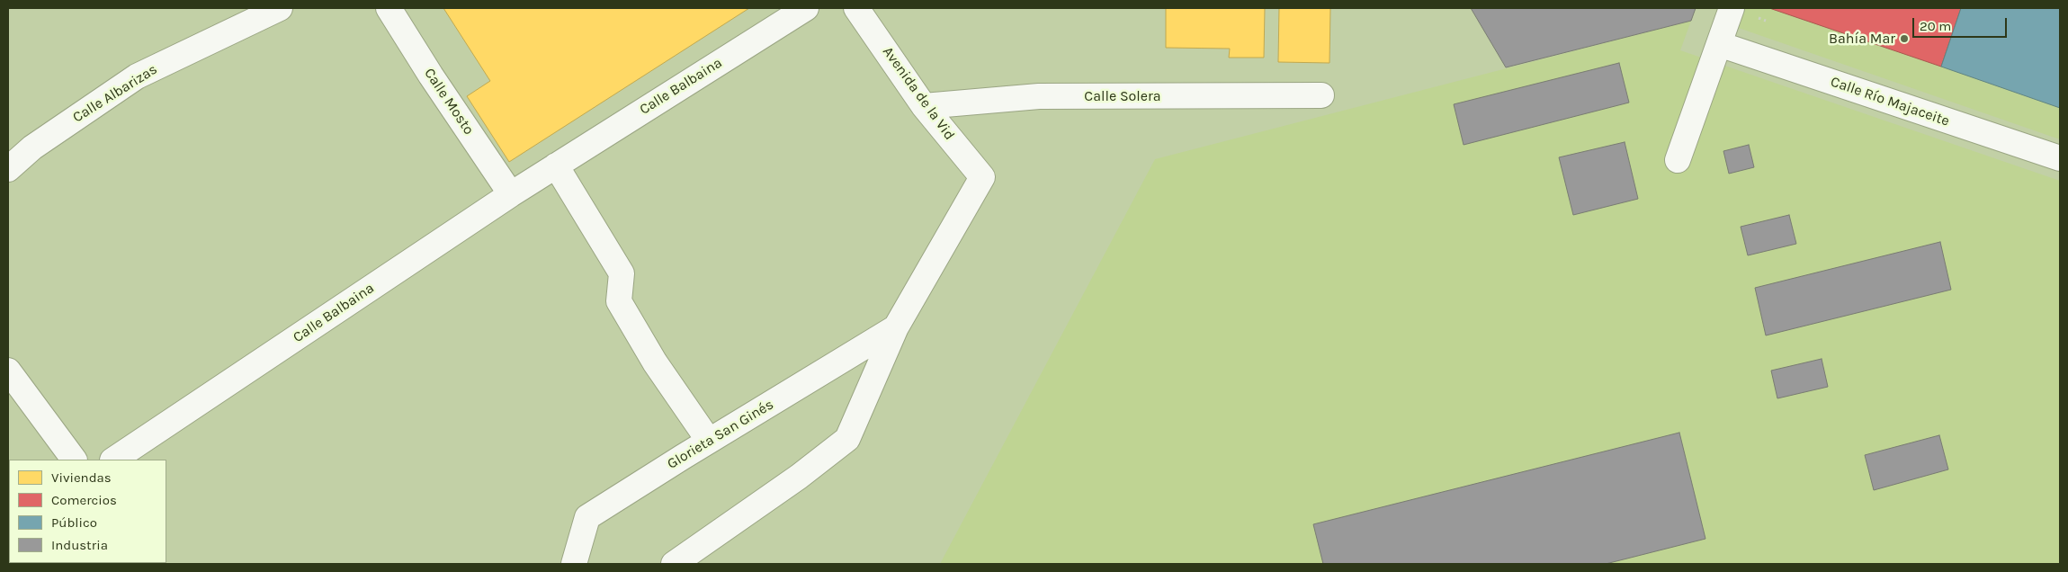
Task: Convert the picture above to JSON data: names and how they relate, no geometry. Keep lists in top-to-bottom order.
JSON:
{
  "streets": {
    "street": [
      "Calle Balbaina",
      "Calle Albarizas",
      "Avenida de la Vid",
      "Calle Solera",
      "Calle Mosto",
      "Calle Río Majaceite",
      "Glorieta San Ginés"
    ]
  },
  "crossings": [
    ["Calle Balbaina", "Calle Mosto"],
    ["Avenida de la Vid", "Calle Solera"],
    ["Avenida de la Vid", "Glorieta San Ginés"]
  ],
  "places": ["Bahía Mar"],
  "legend": [
    "Viviendas",
    "Comercios",
    "Público",
    "Industria"
  ],
  "scale_bar": "20 m"
}
